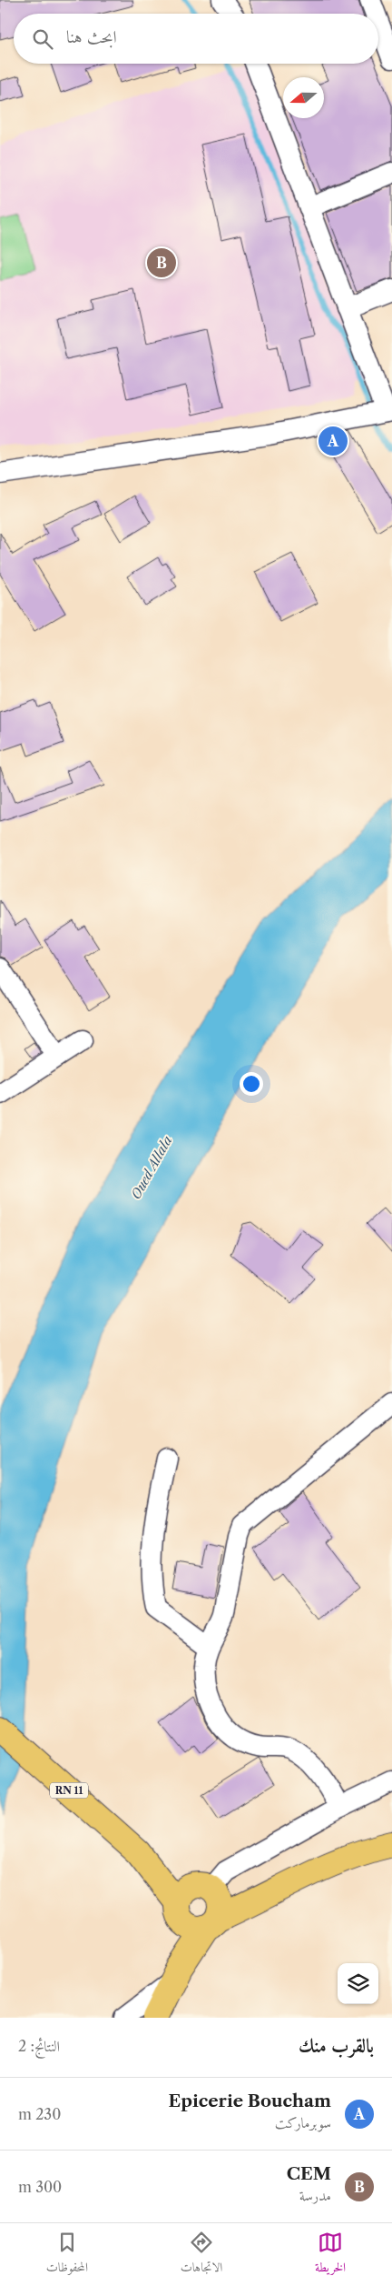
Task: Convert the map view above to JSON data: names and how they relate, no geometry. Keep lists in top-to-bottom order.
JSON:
{
  "streets": {
    "main road": ["RN 11"]
  },
  "water": ["Oued Allala"],
  "north": "left",
  "page": {
    "search": "ابحث هنا",
    "pins": ["B", "A"],
    "heading": ["بالقرب منك", "النتائج: 2"],
    "list": [
      {
        "mark": "A",
        "name": "Epicerie Boucham",
        "note": "سوبرماركت",
        "value": "230 m"
      },
      {
        "mark": "B",
        "name": "CEM",
        "note": "مدرسة",
        "value": "300 m"
      }
    ],
    "nav": ["الخريطة", "الاتجاهات", "المحفوظات"]
  }
}
